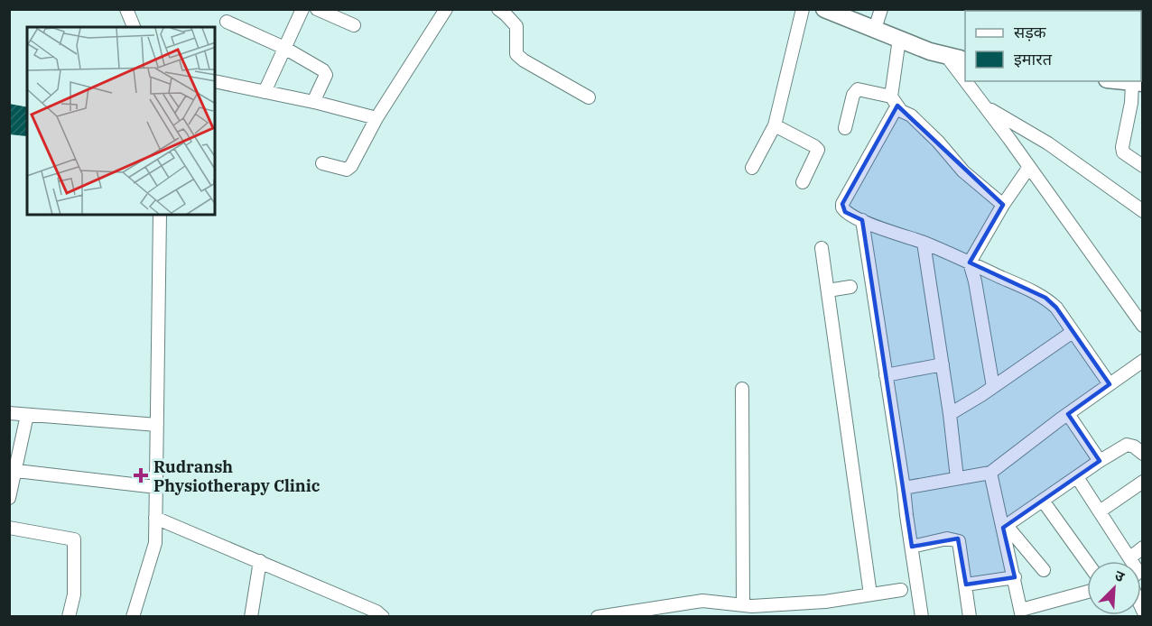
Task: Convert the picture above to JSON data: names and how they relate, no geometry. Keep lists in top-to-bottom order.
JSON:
{
  "places": {
    "health": ["Rudransh Physiotherapy Clinic"]
  },
  "legend": ["सड़क", "इमारत"],
  "north": "top right"
}
